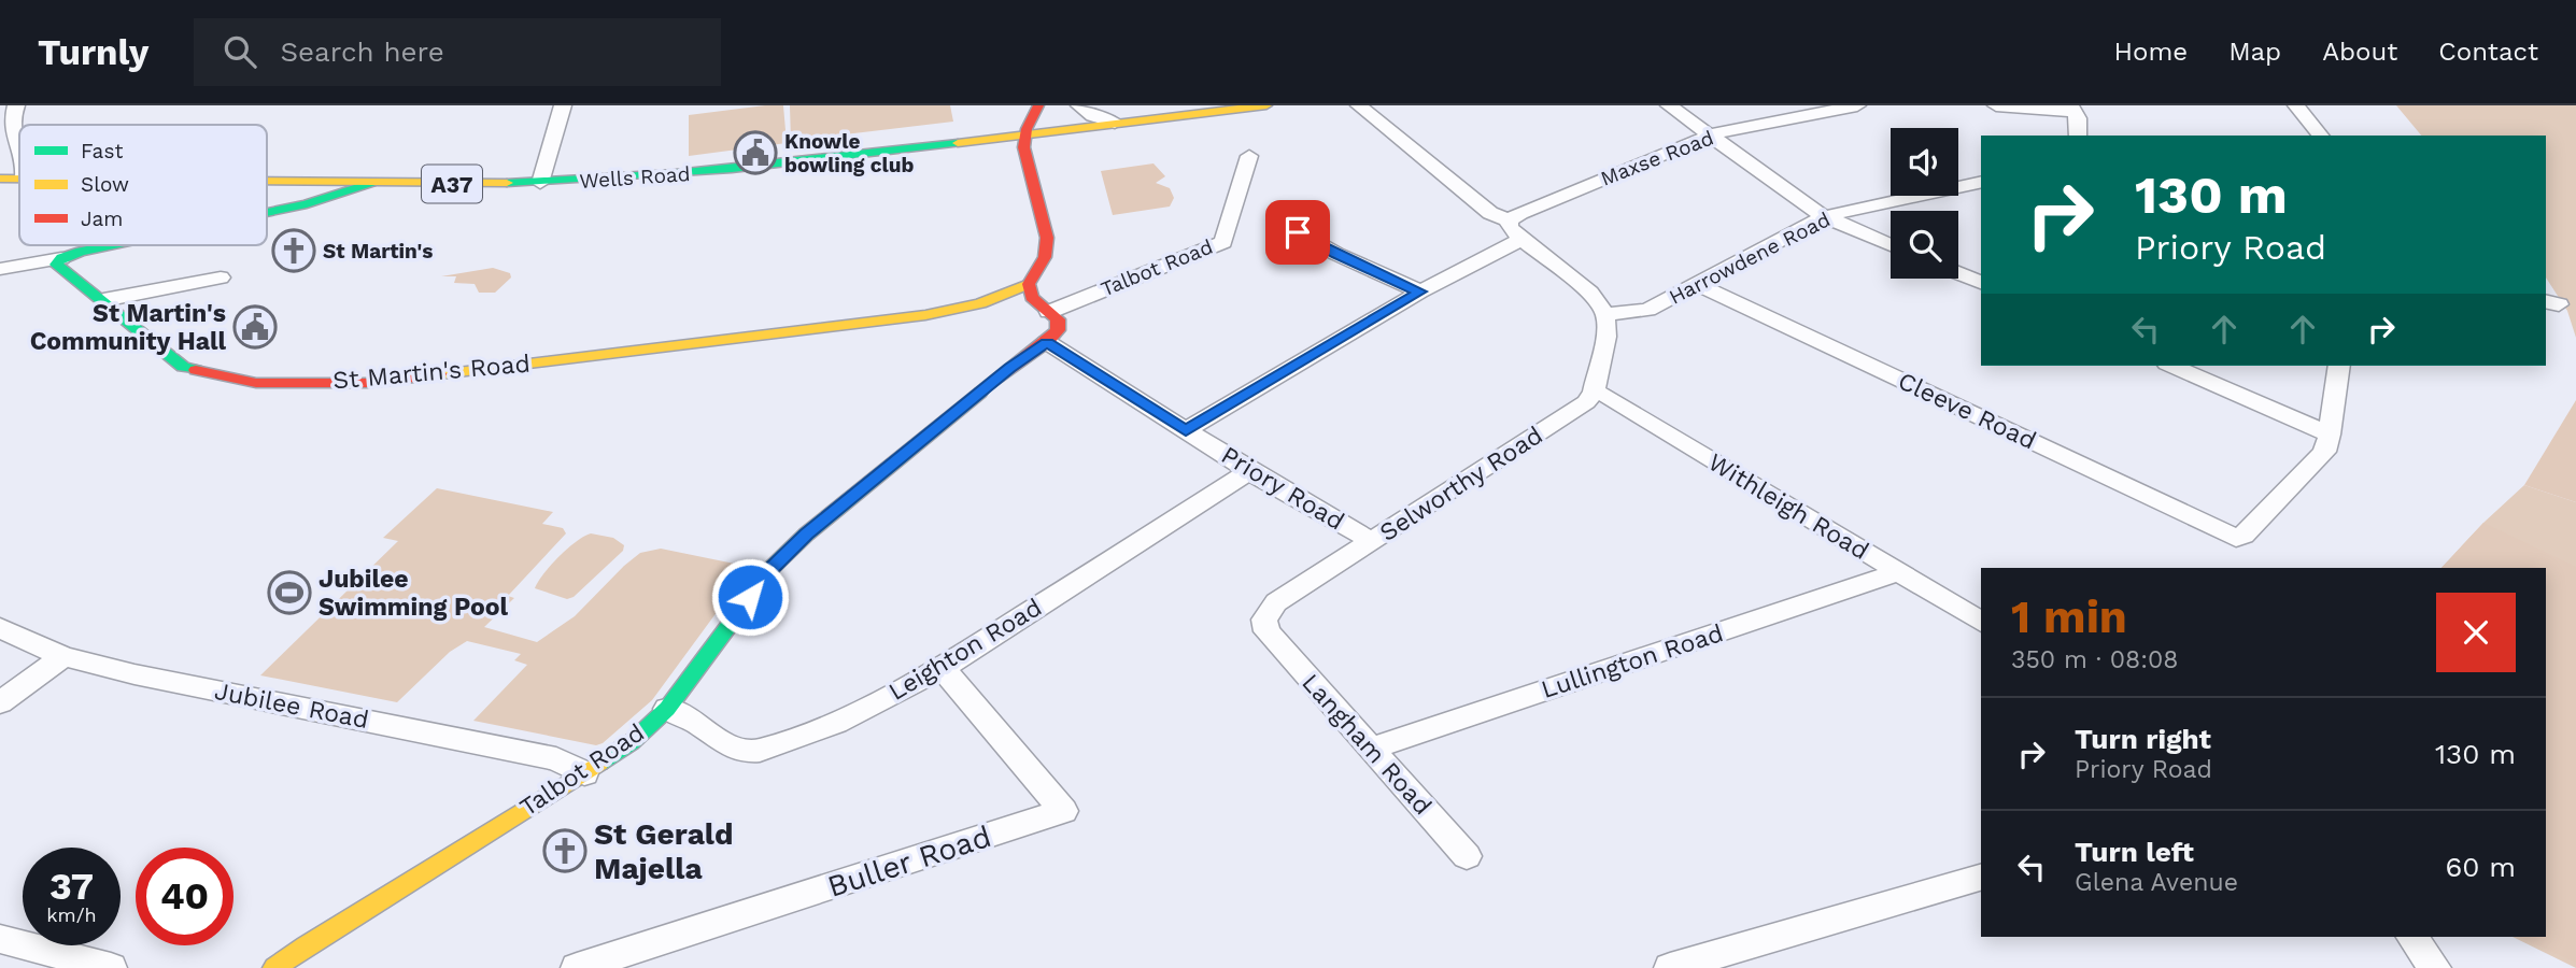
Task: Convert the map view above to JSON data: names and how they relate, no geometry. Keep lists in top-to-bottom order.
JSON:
{
  "streets": {
    "main road": [
      "Wells Road",
      "A37",
      "Talbot Road",
      "St Martin's Road"
    ],
    "street": [
      "Maxse Road",
      "Harrowdene Road",
      "Cleeve Road",
      "Selworthy Road",
      "Priory Road",
      "Withleigh Road",
      "Leighton Road",
      "Lullington Road",
      "Jubilee Road",
      "Langham Road",
      "Buller Road"
    ]
  },
  "crossings": [
    ["Harrowdene Road", "Cleeve Road"],
    ["Talbot Road", "Priory Road"],
    ["Talbot Road", "Leighton Road"],
    ["Talbot Road", "Jubilee Road"],
    ["Selworthy Road", "Priory Road"],
    ["Selworthy Road", "Withleigh Road"],
    ["Selworthy Road", "Langham Road"],
    ["Priory Road", "Leighton Road"],
    ["Withleigh Road", "Lullington Road"],
    ["Leighton Road", "Buller Road"],
    ["Lullington Road", "Langham Road"]
  ],
  "places": {
    "public building": ["Knowle bowling club", "St Martin's Community Hall"],
    "church": ["St Martin's", "St Gerald Majella"],
    "sports": ["Jubilee Swimming Pool"]
  },
  "legend": ["Fast", "Slow", "Jam"],
  "page": {
    "header": "Turnly",
    "search": "Search here",
    "nav": [
      "Home",
      "Map",
      "About",
      "Contact"
    ],
    "turn": ["130 m", "Priory Road"],
    "heading": ["1 min", "350 m · 08:08"],
    "list": [
      {
        "name": "Turn right",
        "note": "Priory Road",
        "value": "130 m"
      },
      {
        "name": "Turn left",
        "note": "Glena Avenue",
        "value": "60 m"
      }
    ],
    "speed": "37 km/h",
    "limit": "40"
  }
}
